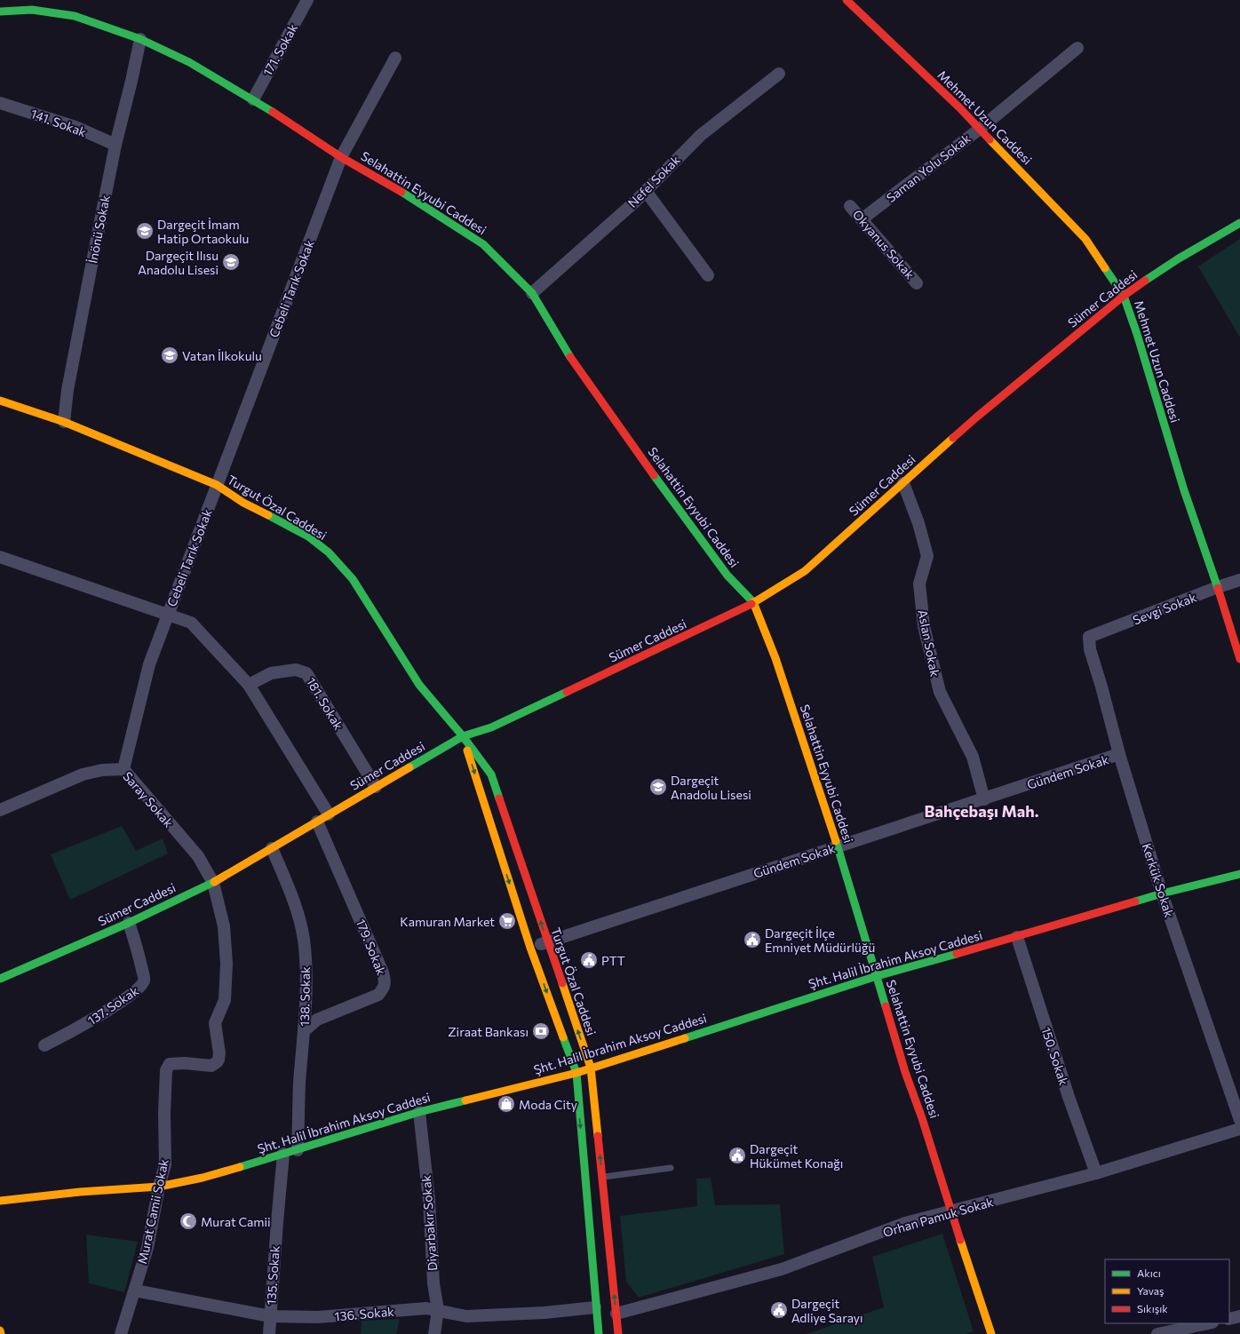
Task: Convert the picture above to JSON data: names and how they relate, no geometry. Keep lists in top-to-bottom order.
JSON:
{
  "streets": {
    "street": [
      "171. Sokak",
      "Mehmet Uzun Caddesi",
      "141. Sokak",
      "Saman Yolu Sokak",
      "Nefel Sokak",
      "Selahattin Eyyubi Caddesi",
      "İnönü Sokak",
      "Okyanus Sokak",
      "Cebeli Tarık Sokak",
      "Sümer Caddesi",
      "Turgut Özal Caddesi",
      "Sevgi Sokak",
      "Aslan Sokak",
      "181. Sokak",
      "Gündem Sokak",
      "Saray Sokak",
      "Kerkük Sokak",
      "179. Sokak",
      "Şht. Halil İbrahim Aksoy Caddesi",
      "138. Sokak",
      "137. Sokak",
      "150. Sokak",
      "Murat Camii Sokak",
      "Orhan Pamuk Sokak",
      "Diyarbakır Sokak",
      "135. Sokak",
      "136. Sokak"
    ]
  },
  "crossings": [
    ["171. Sokak", "Selahattin Eyyubi Caddesi"],
    ["Mehmet Uzun Caddesi", "Saman Yolu Sokak"],
    ["Mehmet Uzun Caddesi", "Sümer Caddesi"],
    ["Mehmet Uzun Caddesi", "Sevgi Sokak"],
    ["141. Sokak", "İnönü Sokak"],
    ["Saman Yolu Sokak", "Okyanus Sokak"],
    ["Nefel Sokak", "Selahattin Eyyubi Caddesi"],
    ["Selahattin Eyyubi Caddesi", "İnönü Sokak"],
    ["Selahattin Eyyubi Caddesi", "Cebeli Tarık Sokak"],
    ["Selahattin Eyyubi Caddesi", "Sümer Caddesi"],
    ["Selahattin Eyyubi Caddesi", "Gündem Sokak"],
    ["Selahattin Eyyubi Caddesi", "Şht. Halil İbrahim Aksoy Caddesi"],
    ["Selahattin Eyyubi Caddesi", "Orhan Pamuk Sokak"],
    ["İnönü Sokak", "Turgut Özal Caddesi"],
    ["Cebeli Tarık Sokak", "Turgut Özal Caddesi"],
    ["Cebeli Tarık Sokak", "Saray Sokak"],
    ["Sümer Caddesi", "Turgut Özal Caddesi"],
    ["Sümer Caddesi", "Aslan Sokak"],
    ["Sümer Caddesi", "181. Sokak"],
    ["Sümer Caddesi", "Saray Sokak"],
    ["Sümer Caddesi", "179. Sokak"],
    ["Sümer Caddesi", "138. Sokak"],
    ["Sümer Caddesi", "137. Sokak"],
    ["Sümer Caddesi", "Murat Camii Sokak"],
    ["Turgut Özal Caddesi", "Gündem Sokak"],
    ["Turgut Özal Caddesi", "Şht. Halil İbrahim Aksoy Caddesi"],
    ["Turgut Özal Caddesi", "Orhan Pamuk Sokak"],
    ["Turgut Özal Caddesi", "136. Sokak"],
    ["Sevgi Sokak", "Kerkük Sokak"],
    ["Aslan Sokak", "Gündem Sokak"],
    ["Gündem Sokak", "Kerkük Sokak"],
    ["Saray Sokak", "Murat Camii Sokak"],
    ["Kerkük Sokak", "Şht. Halil İbrahim Aksoy Caddesi"],
    ["179. Sokak", "138. Sokak"],
    ["Şht. Halil İbrahim Aksoy Caddesi", "138. Sokak"],
    ["Şht. Halil İbrahim Aksoy Caddesi", "150. Sokak"],
    ["Şht. Halil İbrahim Aksoy Caddesi", "Murat Camii Sokak"],
    ["Şht. Halil İbrahim Aksoy Caddesi", "Diyarbakır Sokak"],
    ["Şht. Halil İbrahim Aksoy Caddesi", "135. Sokak"],
    ["150. Sokak", "Orhan Pamuk Sokak"],
    ["Murat Camii Sokak", "136. Sokak"],
    ["Diyarbakır Sokak", "136. Sokak"],
    ["135. Sokak", "136. Sokak"]
  ],
  "districts": ["Bahçebaşı Mah."],
  "places": {
    "school or university": [
      "Dargeçit İmam Hatip Ortaokulu",
      "Dargeçit Ilısu Anadolu Lisesi",
      "Vatan İlkokulu",
      "Dargeçit Anadolu Lisesi"
    ],
    "supermarket": ["Kamuran Market"],
    "public building": [
      "Dargeçit İlçe Emniyet Müdürlüğü",
      "PTT",
      "Dargeçit Hükümet Konağı",
      "Dargeçit Adliye Sarayı"
    ],
    "bank": ["Ziraat Bankası"],
    "shop": ["Moda City"],
    "mosque": ["Murat Camii"]
  },
  "legend": ["Akıcı", "Yavaş", "Sıkışık"]
}
